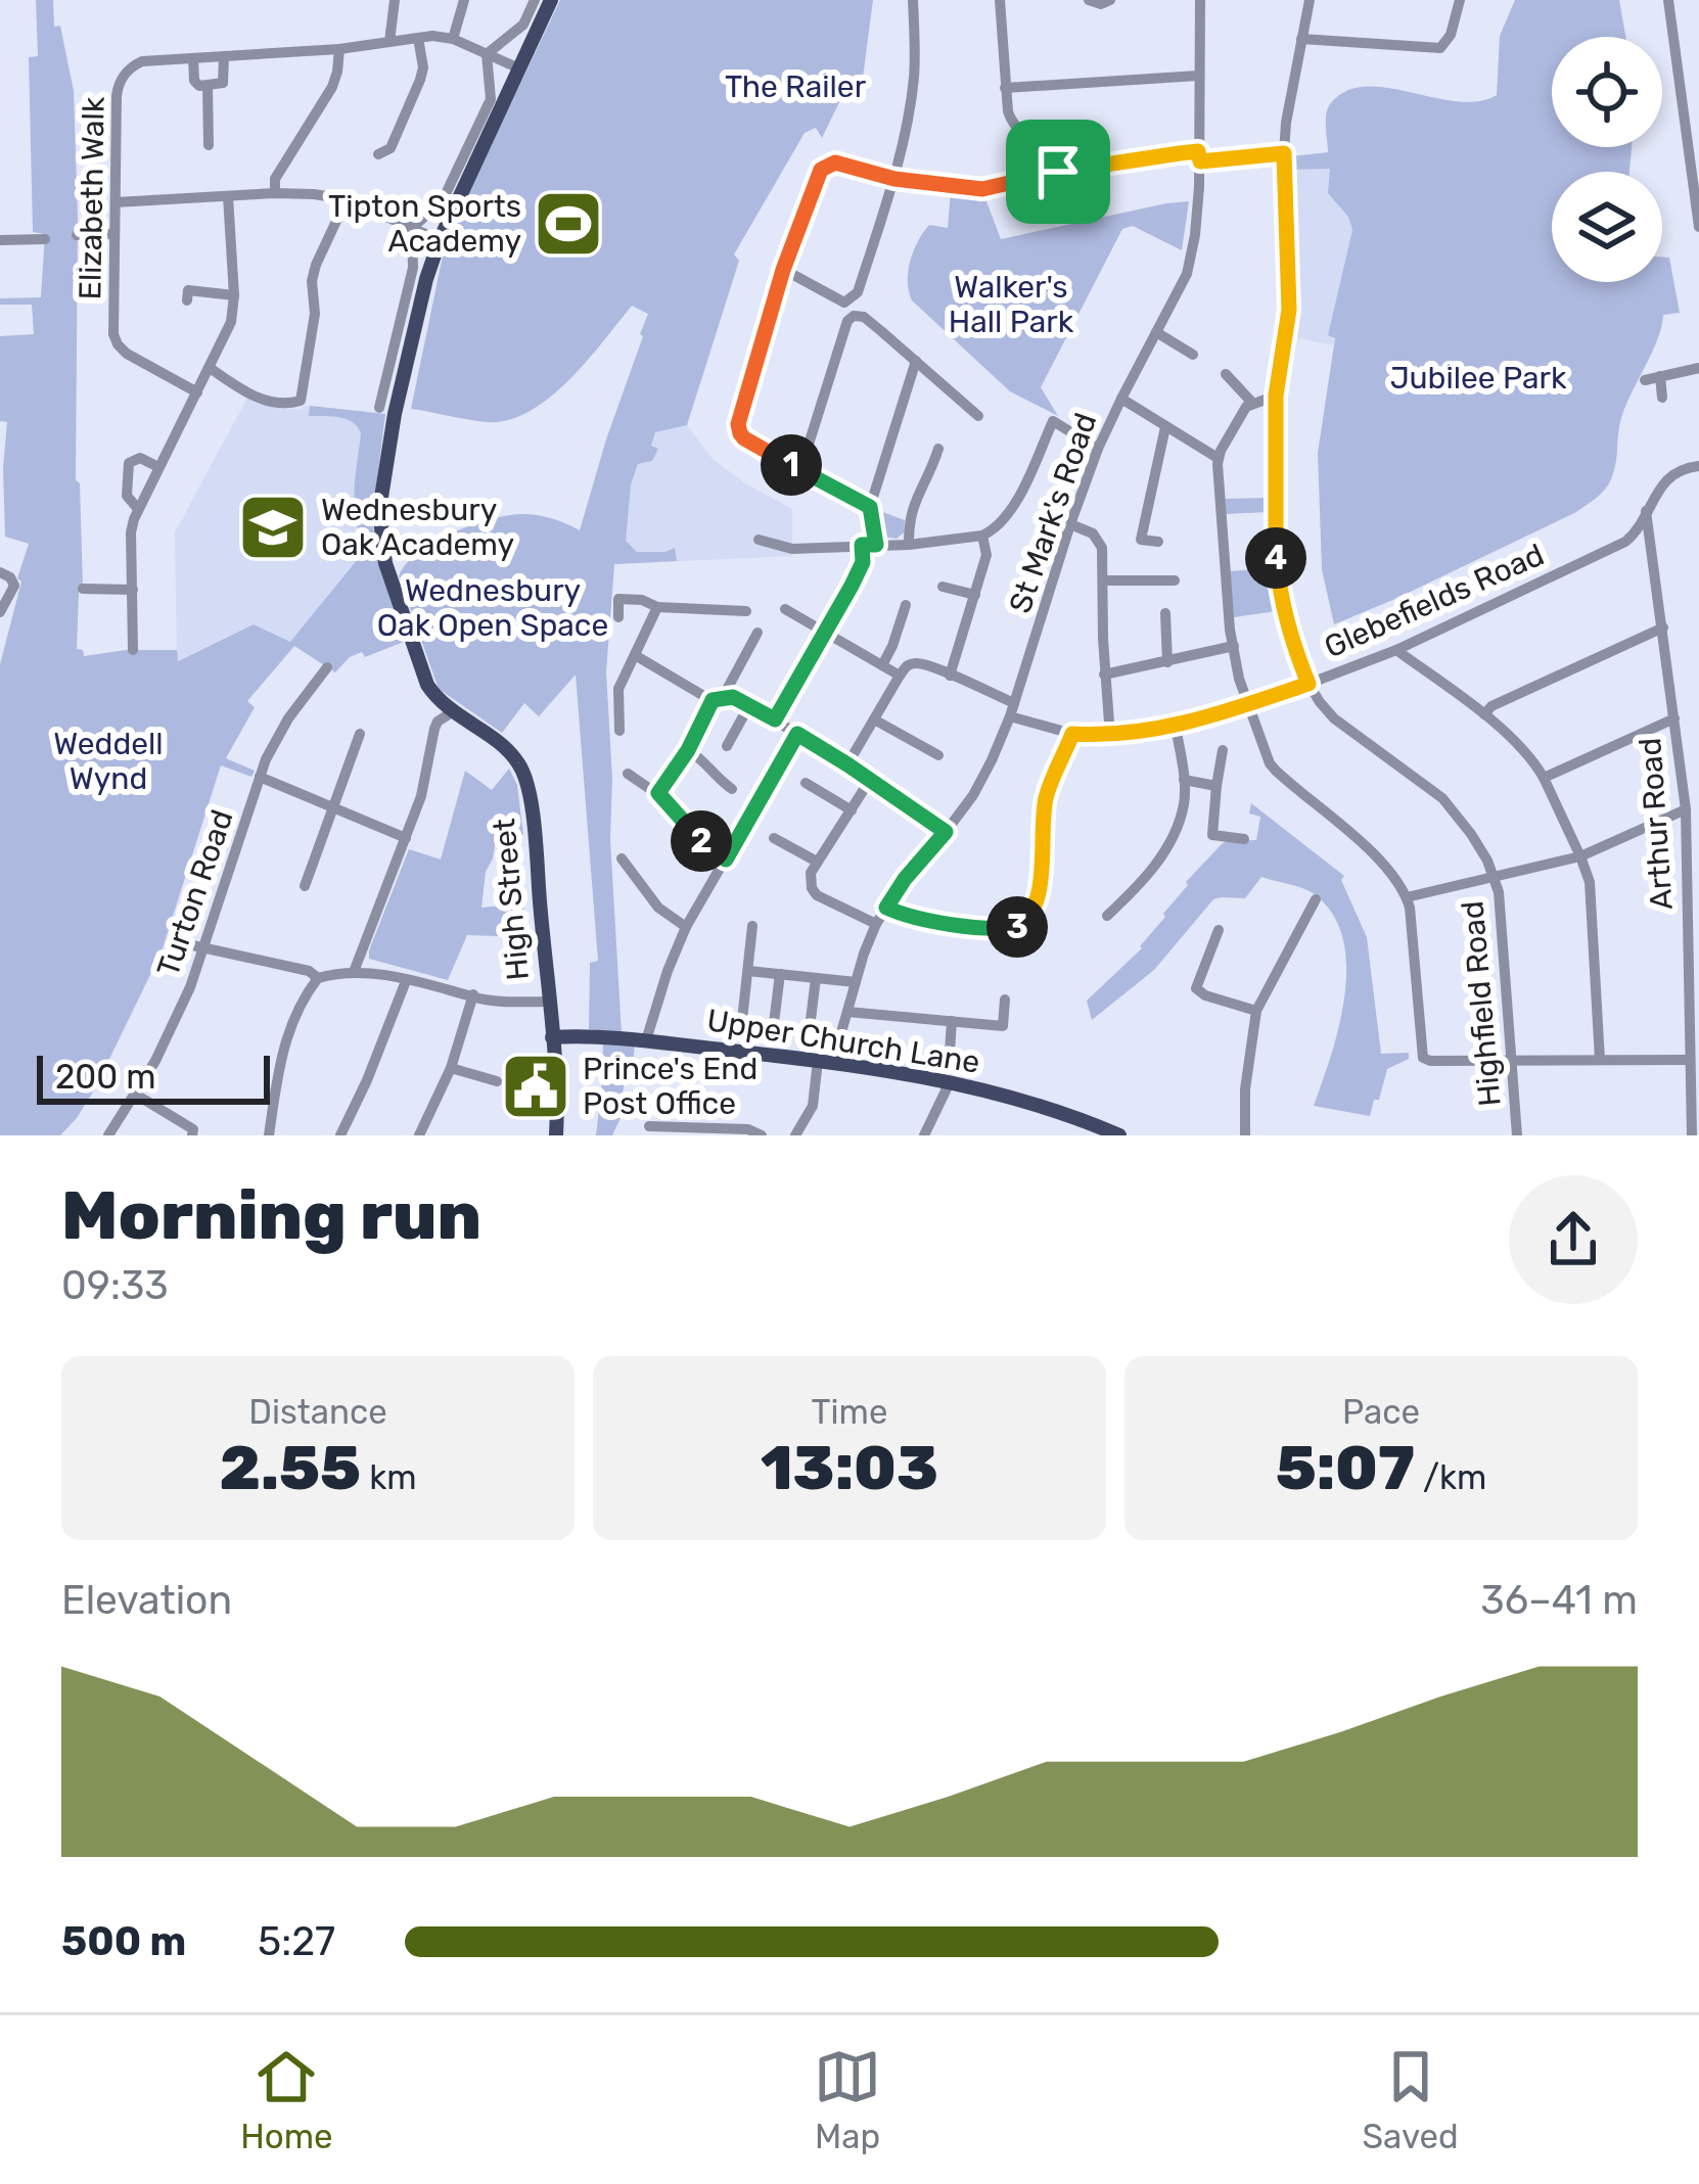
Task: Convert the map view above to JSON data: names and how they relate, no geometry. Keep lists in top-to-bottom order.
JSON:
{
  "streets": {
    "main road": ["High Street", "Upper Church Lane"],
    "street": [
      "Elizabeth Walk",
      "St Mark's Road",
      "Glebefields Road",
      "Arthur Road",
      "Turton Road",
      "Highfield Road"
    ]
  },
  "crossings": [
    ["St Mark's Road", "Glebefields Road"],
    ["St Mark's Road", "Upper Church Lane"],
    ["Glebefields Road", "Highfield Road"],
    ["High Street", "Upper Church Lane"]
  ],
  "parks": [
    "The Railer",
    "Walker's Hall Park",
    "Jubilee Park",
    "Wednesbury Oak Open Space",
    "Weddell Wynd"
  ],
  "places": {
    "sports": ["Tipton Sports Academy"],
    "school or university": ["Wednesbury Oak Academy"],
    "public building": ["Prince's End Post Office"]
  },
  "scale_bar": "200 m",
  "page": {
    "pins": [
      "1",
      "4",
      "2",
      "3"
    ],
    "scale": "200 m",
    "heading": ["Morning run", "09:33"],
    "stats": [
      ["Distance", "2.55 km"],
      ["Time", "13:03"],
      ["Pace", "5:07 /km"]
    ],
    "chart": ["Elevation", "36–41 m"],
    "list": [
      {
        "name": "500 m",
        "note": "5:27"
      }
    ],
    "tabs": ["Home", "Map", "Saved"]
  }
}
